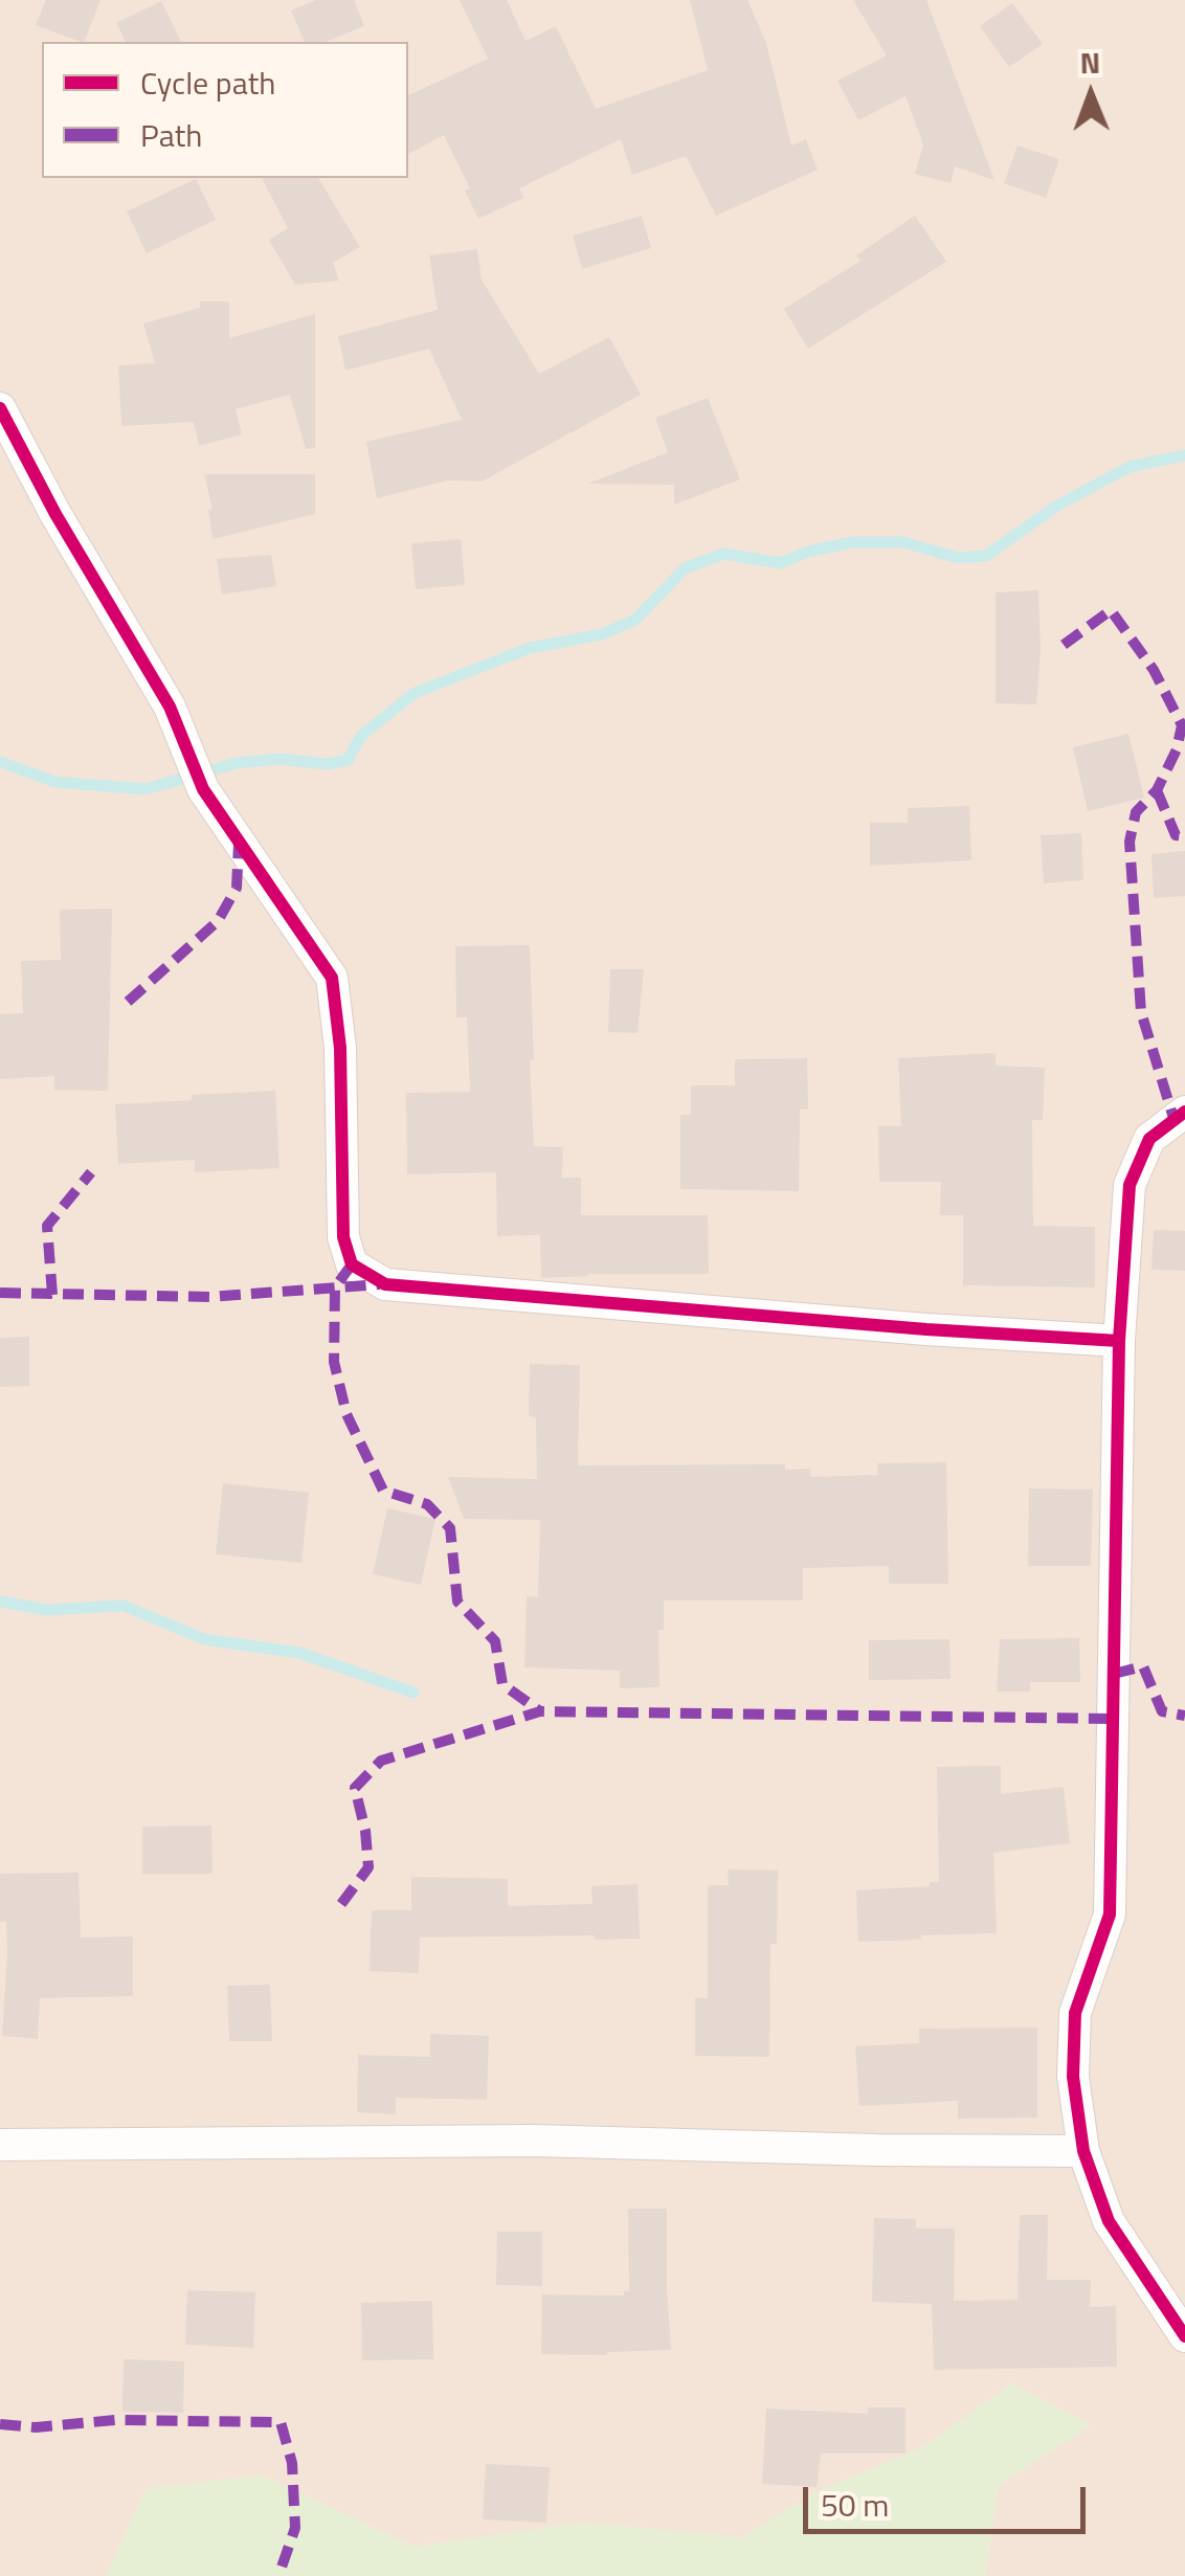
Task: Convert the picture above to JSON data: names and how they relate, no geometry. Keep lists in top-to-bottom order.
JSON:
{
  "legend": ["Cycle path", "Path"],
  "scale_bar": "50 m",
  "north": "top"
}
